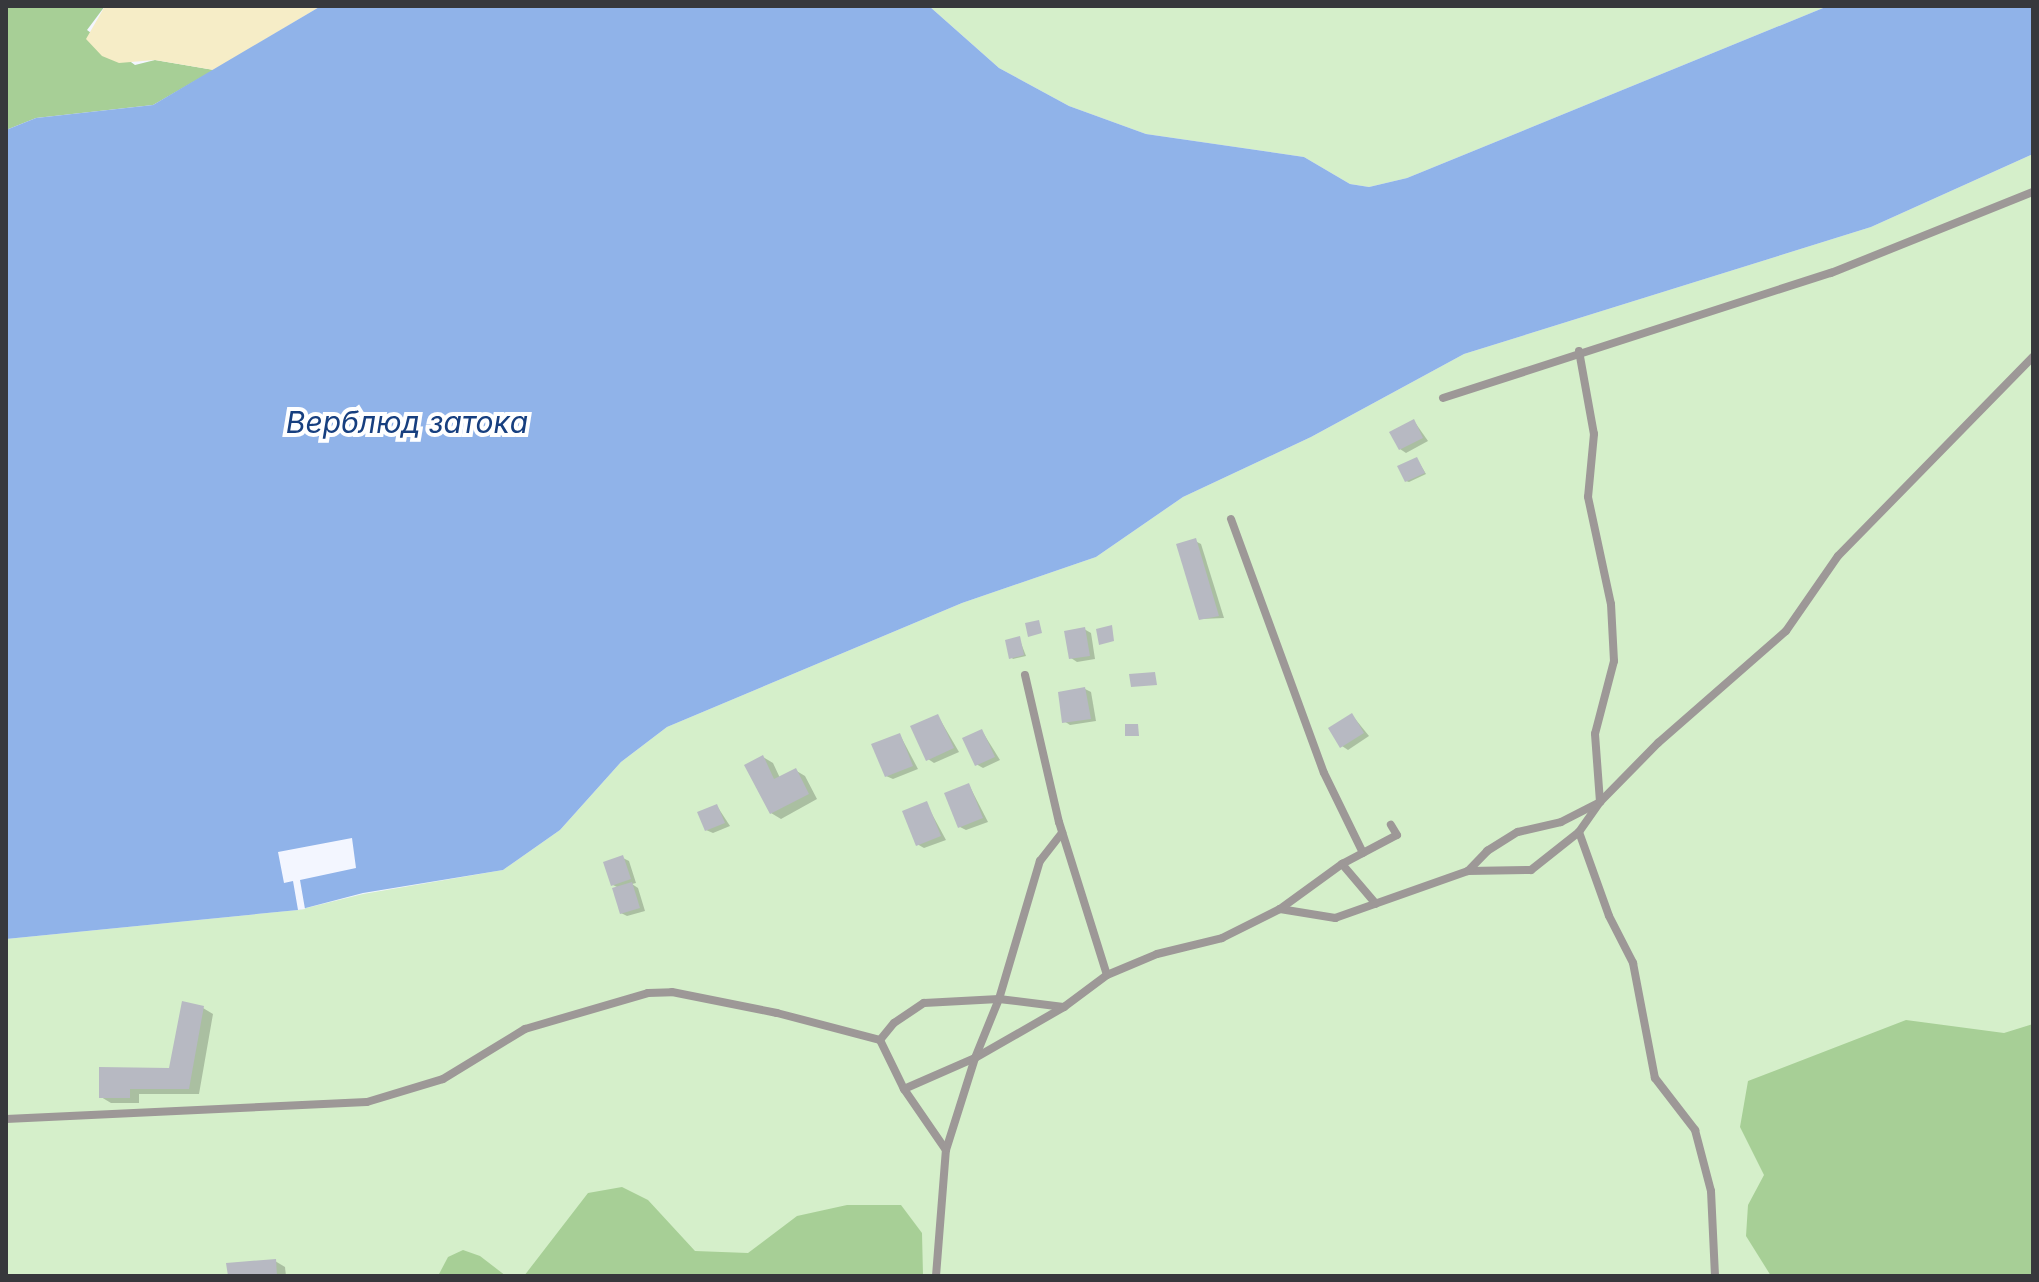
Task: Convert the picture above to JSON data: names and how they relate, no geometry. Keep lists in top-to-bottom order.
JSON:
{
  "water": ["Верблюд затока"]
}
